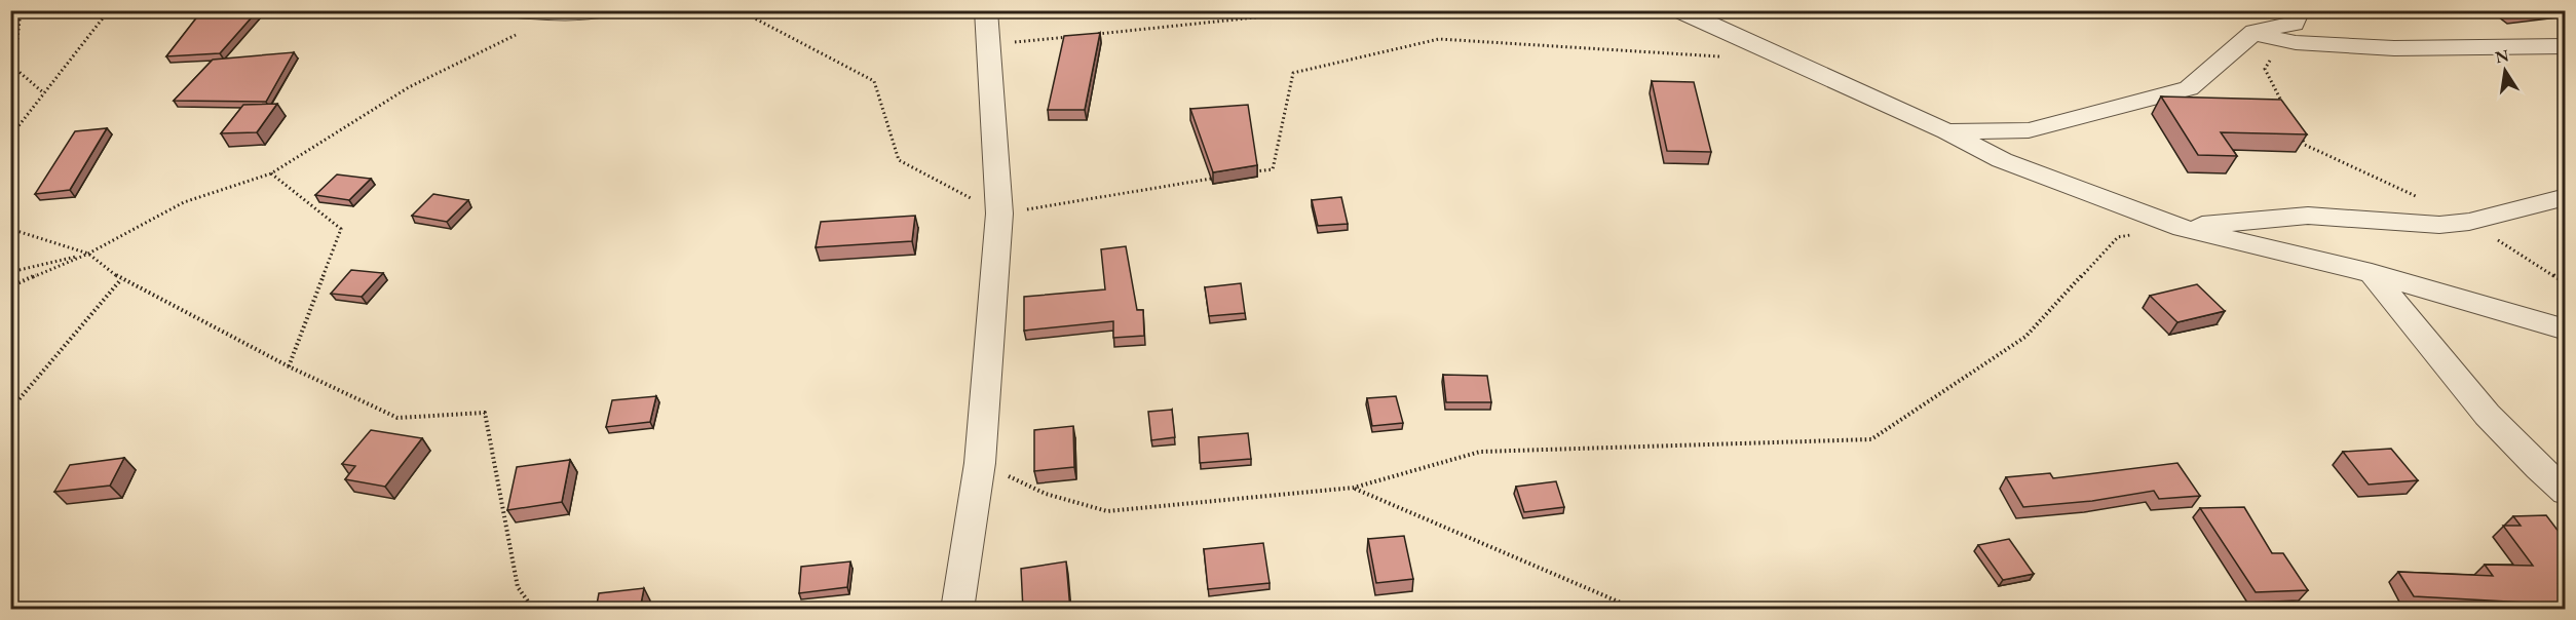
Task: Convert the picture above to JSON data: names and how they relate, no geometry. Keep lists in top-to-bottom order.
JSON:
{
  "north": "top"
}
